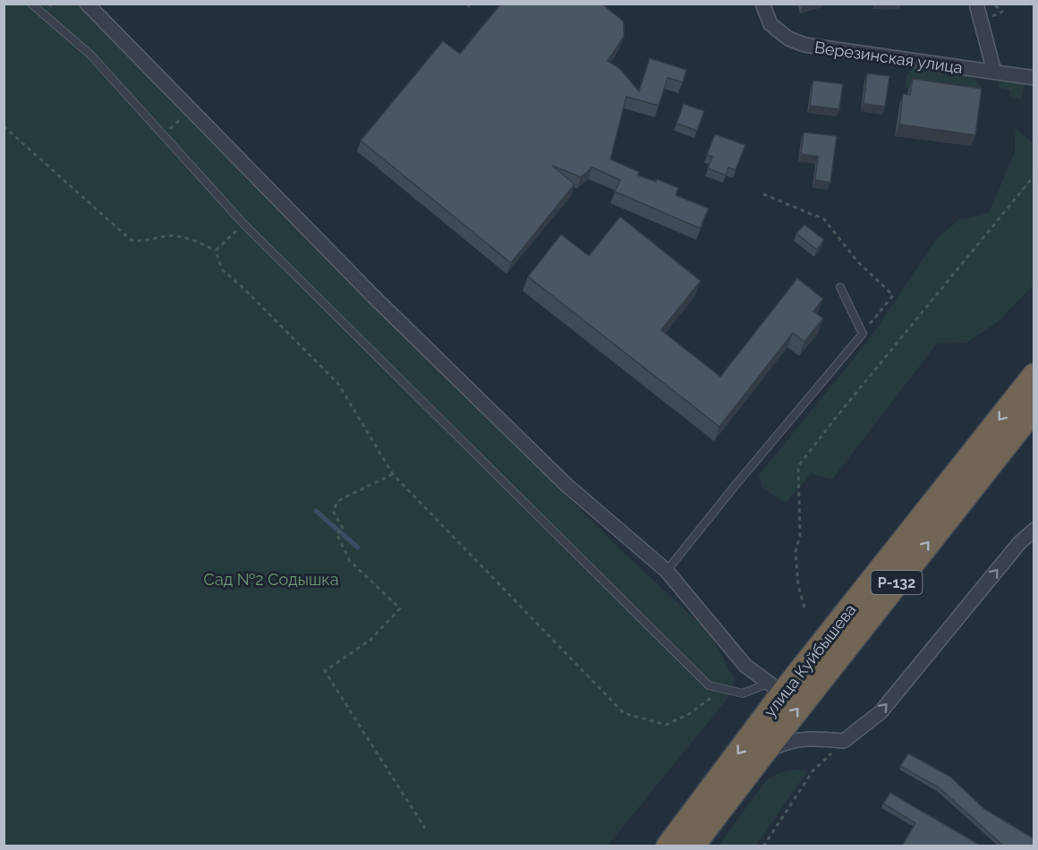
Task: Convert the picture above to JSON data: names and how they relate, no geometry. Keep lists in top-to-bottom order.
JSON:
{
  "streets": {
    "highway": ["Р-132", "улица Куйбышева"],
    "street": ["Верезинская улица"]
  },
  "parks": ["Сад №2 Содышка"]
}
